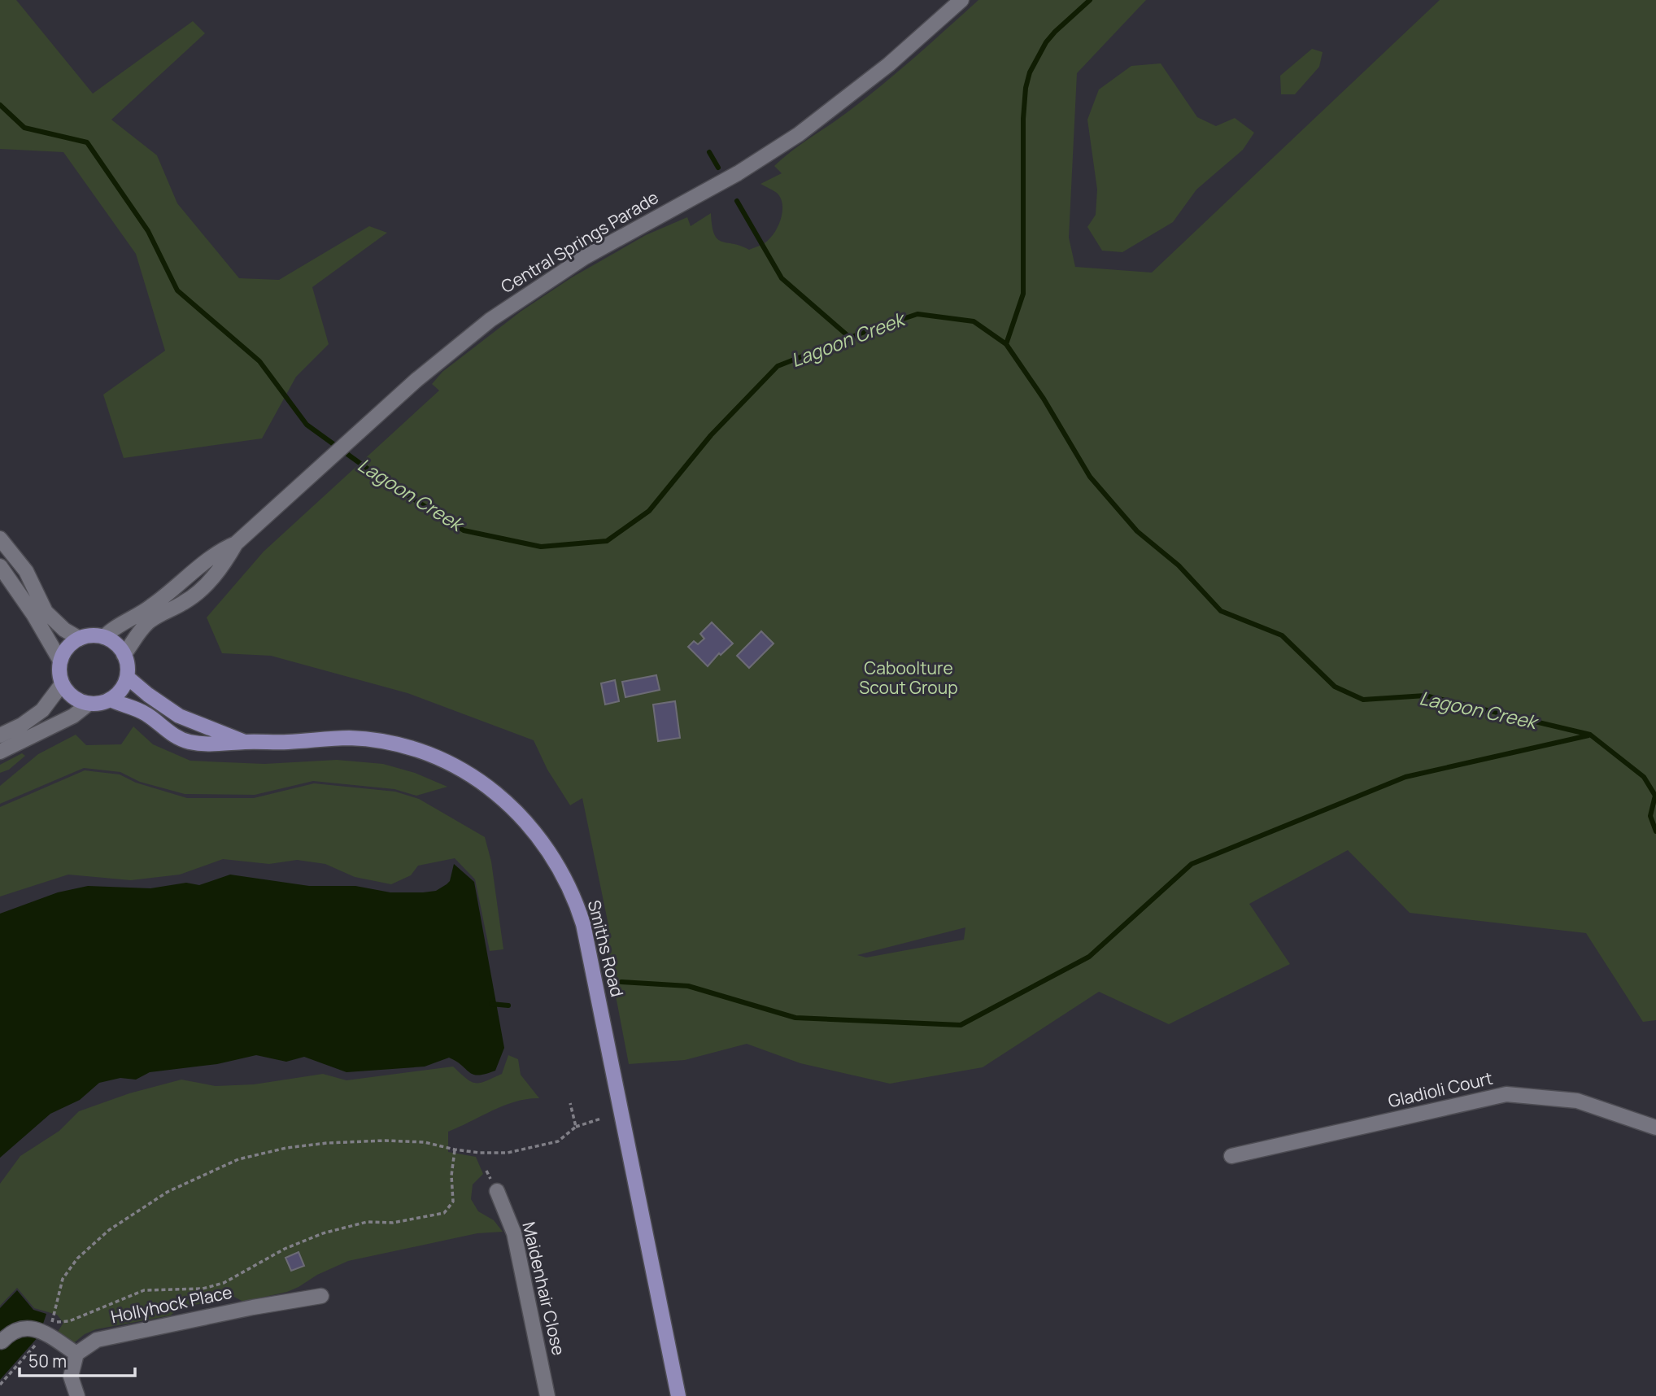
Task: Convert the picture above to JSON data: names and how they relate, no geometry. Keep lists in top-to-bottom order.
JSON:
{
  "streets": {
    "main road": ["Smiths Road"],
    "street": [
      "Central Springs Parade",
      "Gladioli Court",
      "Maidenhair Close",
      "Hollyhock Place"
    ]
  },
  "crossings": [
    ["Central Springs Parade", "Smiths Road"]
  ],
  "water": ["Lagoon Creek"],
  "parks": ["Caboolture Scout Group"],
  "scale_bar": "50 m"
}
